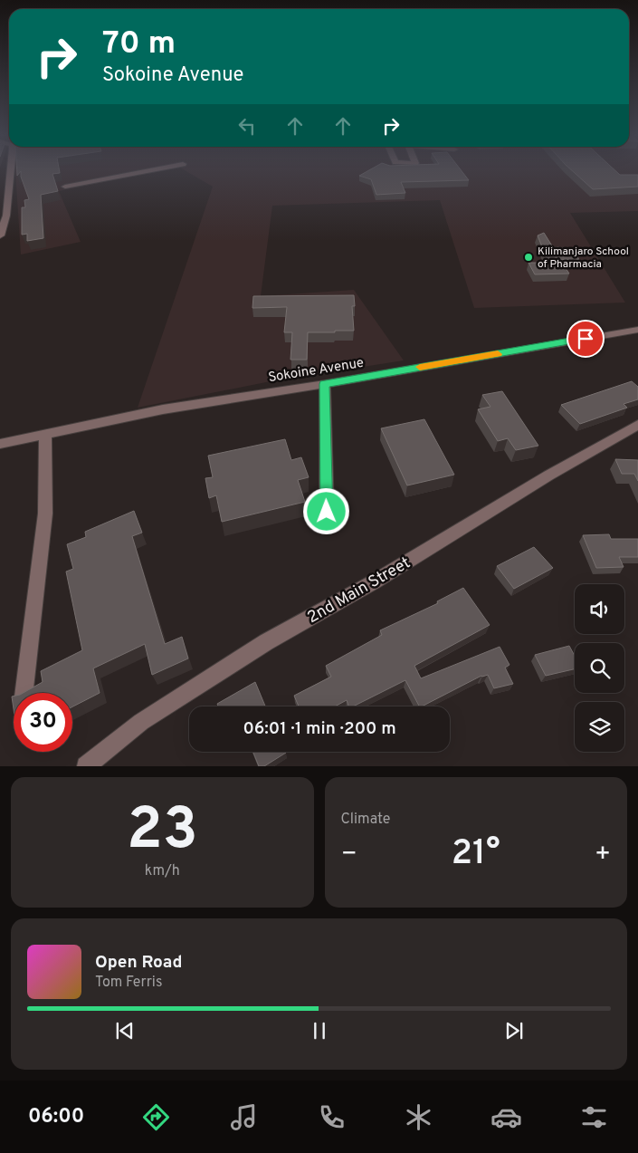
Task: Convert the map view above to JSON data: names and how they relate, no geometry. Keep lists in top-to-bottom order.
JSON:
{
  "streets": {
    "street": ["Sokoine Avenue", "2nd Main Street"]
  },
  "places": ["Kilimanjaro School of Pharmacia"],
  "page": {
    "turn": ["70 m", "Sokoine Avenue"],
    "limit": "30",
    "trip": "06:01 · 1 min · 200 m",
    "tile": [
      ["23", "km/h"],
      "Climate"
    ],
    "heat": ["−", "21°", "+"],
    "song": ["Open Road", "Tom Ferris"],
    "tabs": "06:00"
  }
}
